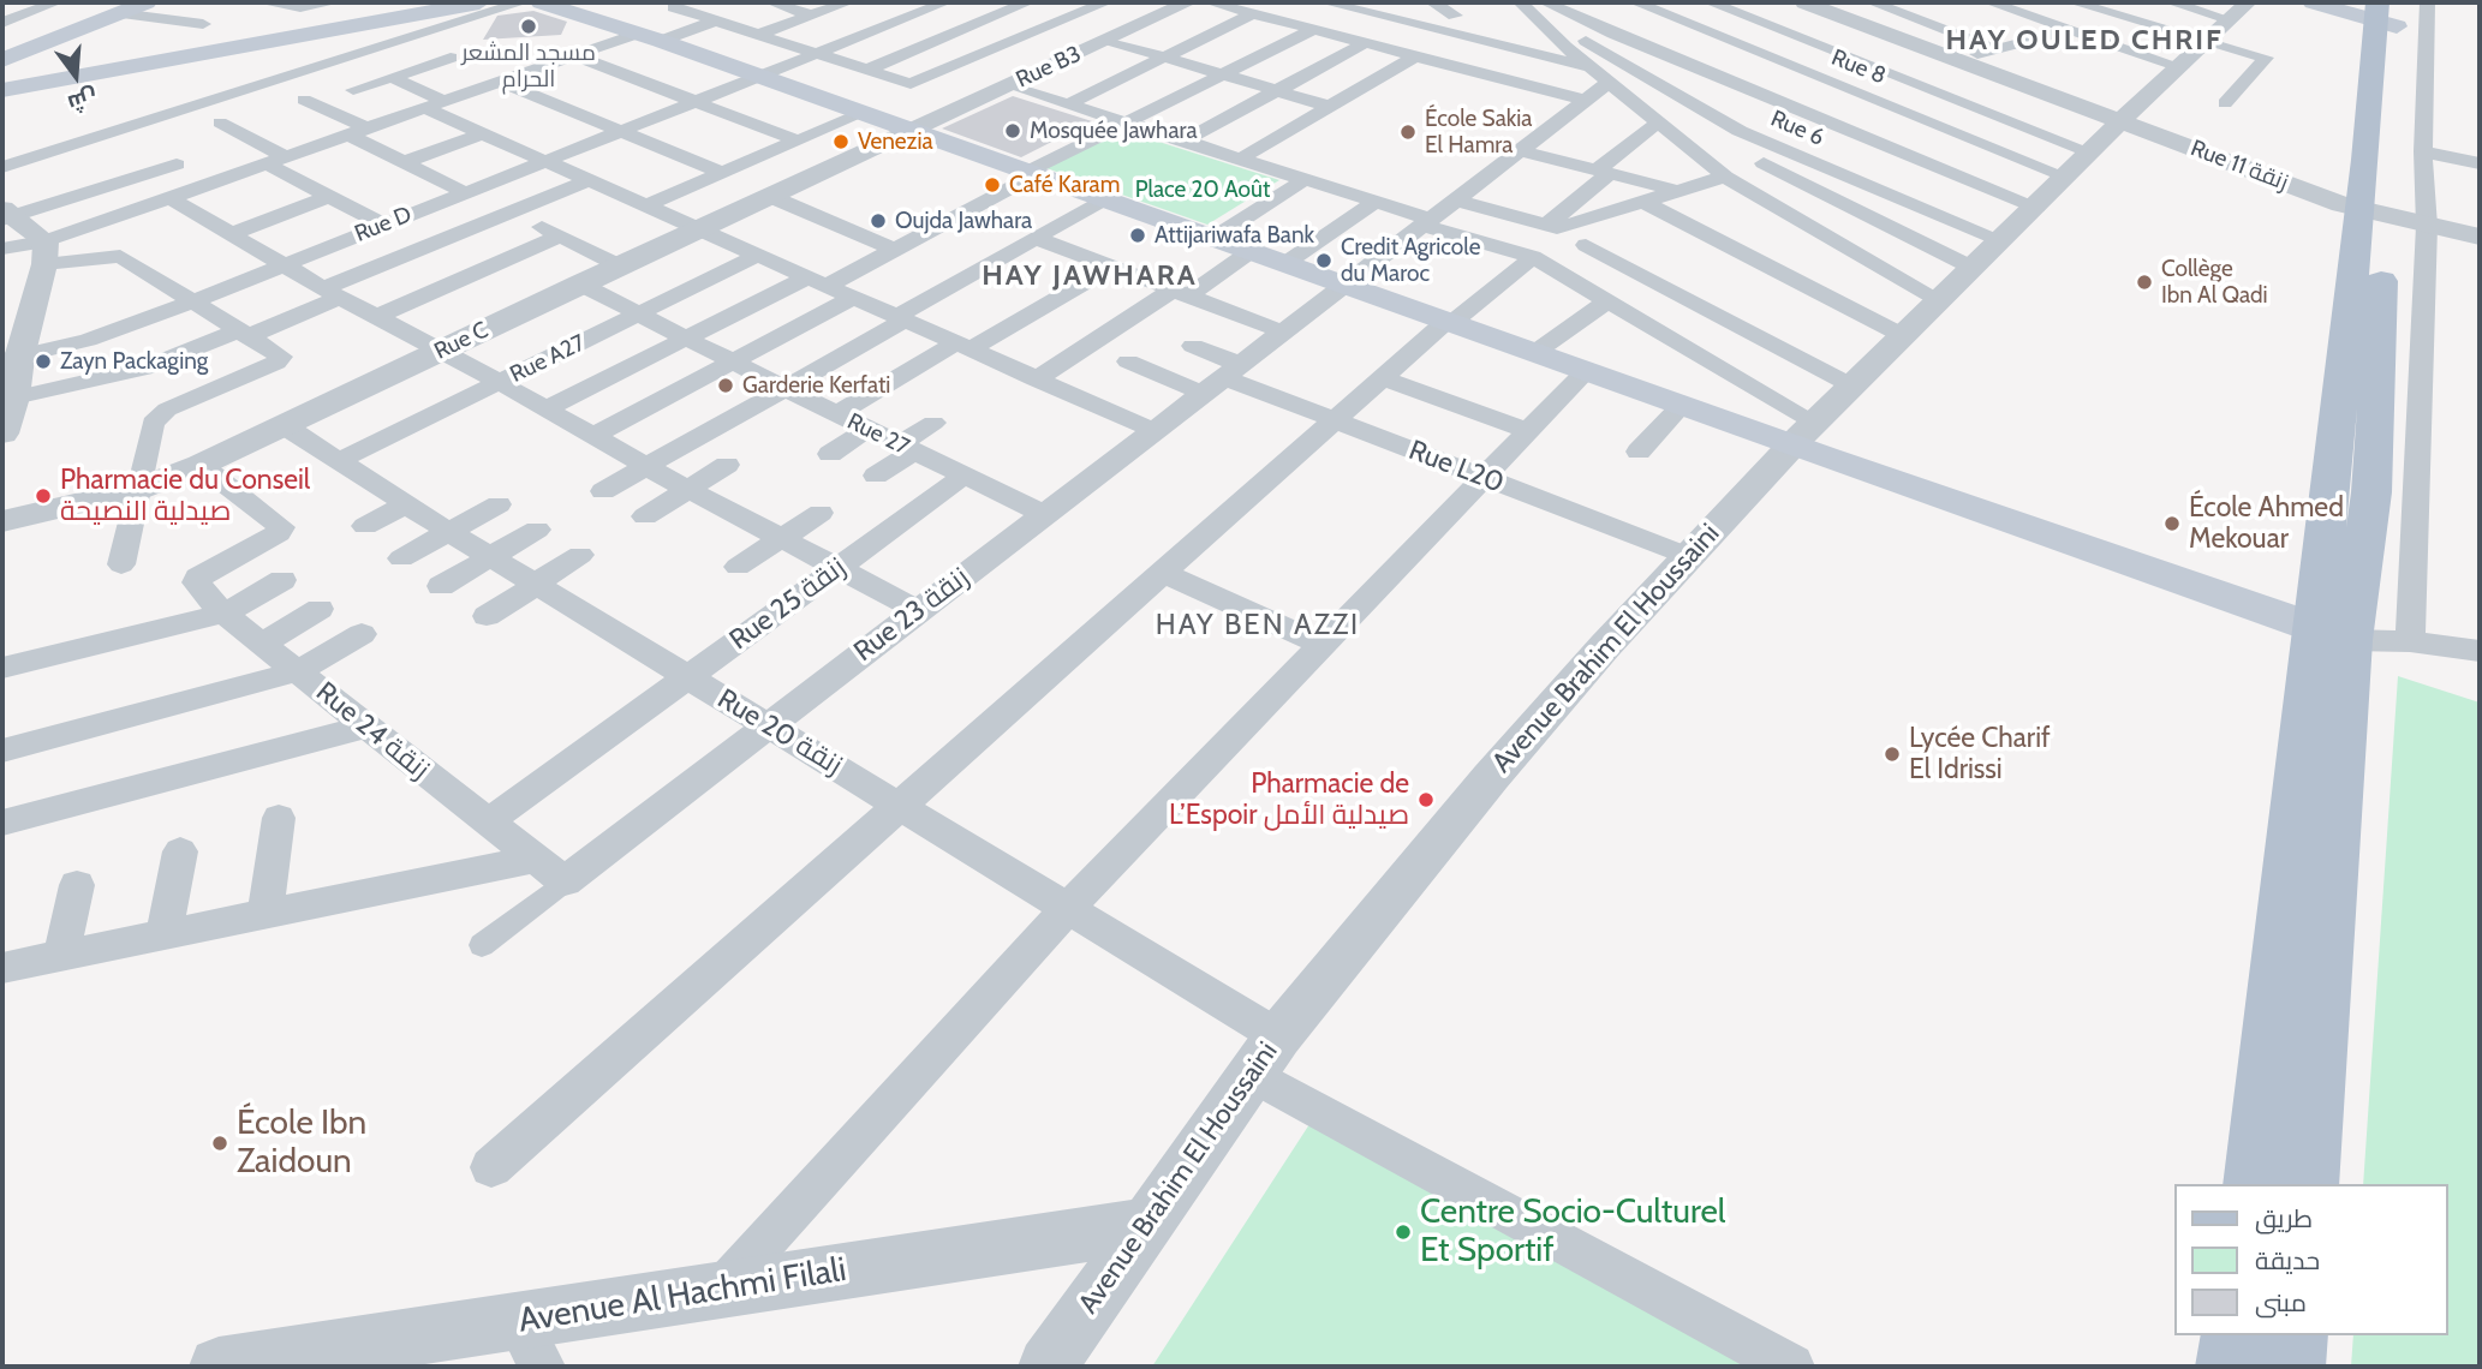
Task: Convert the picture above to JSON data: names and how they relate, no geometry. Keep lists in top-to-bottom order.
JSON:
{
  "streets": {
    "street": [
      "Rue B3",
      "Rue 8",
      "Rue 6",
      "Rue 11 زنقة",
      "Rue D",
      "Rue C",
      "Rue A27",
      "Rue 27",
      "Rue L20",
      "Rue 25 زنقة",
      "Rue 23 زنقة",
      "Avenue Brahim El Houssaini",
      "Rue 24 زنقة",
      "Rue 20 زنقة",
      "Avenue Al Hachmi Filali"
    ]
  },
  "crossings": [
    ["Rue B3", "Rue C"],
    ["Rue 8", "Avenue Brahim El Houssaini"],
    ["Rue 6", "Avenue Brahim El Houssaini"],
    ["Rue 11 زنقة", "Avenue Brahim El Houssaini"],
    ["Rue C", "Rue 27"],
    ["Rue C", "Rue 24 زنقة"],
    ["Rue C", "Rue 20 زنقة"],
    ["Rue A27", "Rue 27"],
    ["Rue A27", "Rue 20 زنقة"],
    ["Rue 27", "Rue 25 زنقة"],
    ["Rue 27", "Rue 23 زنقة"],
    ["Rue L20", "Rue 23 زنقة"],
    ["Rue L20", "Avenue Brahim El Houssaini"],
    ["Rue 25 زنقة", "Rue 24 زنقة"],
    ["Rue 25 زنقة", "Rue 20 زنقة"],
    ["Rue 23 زنقة", "Rue 24 زنقة"],
    ["Rue 23 زنقة", "Rue 20 زنقة"],
    ["Avenue Brahim El Houssaini", "Rue 20 زنقة"],
    ["Avenue Brahim El Houssaini", "Avenue Al Hachmi Filali"]
  ],
  "districts": ["HAY OULED CHRIF", "HAY JAWHARA", "HAY BEN AZZI"],
  "parks": ["Place 20 Août"],
  "places": [
    "مسجد المشعر الحرام",
    "Mosquée Jawhara",
    "École Sakia El Hamra",
    "Venezia",
    "Café Karam",
    "Oujda Jawhara",
    "Attijariwafa Bank",
    "Credit Agricole du Maroc",
    "Collège Ibn Al Qadi",
    "Zayn Packaging",
    "Garderie Kerfati",
    "Pharmacie du Conseil صيدلية النصيحة",
    "École Ahmed Mekouar",
    "Lycée Charif El Idrissi",
    "Pharmacie de L’Espoir صيدلية الأمل",
    "École Ibn Zaidoun",
    "Centre Socio-Culturel Et Sportif"
  ],
  "legend": ["طريق", "حديقة", "مبنى"],
  "north": "bottom"
}
